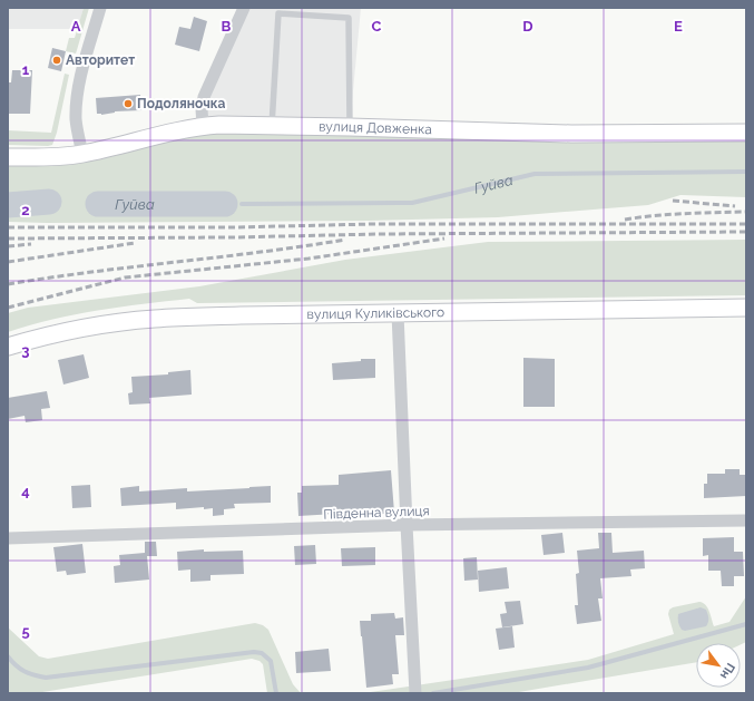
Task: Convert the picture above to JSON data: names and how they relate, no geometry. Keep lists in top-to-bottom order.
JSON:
{
  "streets": {
    "street": ["вулиця Довженка", "вулиця Куликівського", "Південна вулиця"]
  },
  "water": ["Гуйва"],
  "places": ["Авторитет", "Подоляночка"],
  "north": "bottom right",
  "grid": {
    "columns": [
      "A",
      "B",
      "C",
      "D",
      "E"
    ],
    "rows": [
      "1",
      "2",
      "3",
      "4",
      "5"
    ]
  }
}
